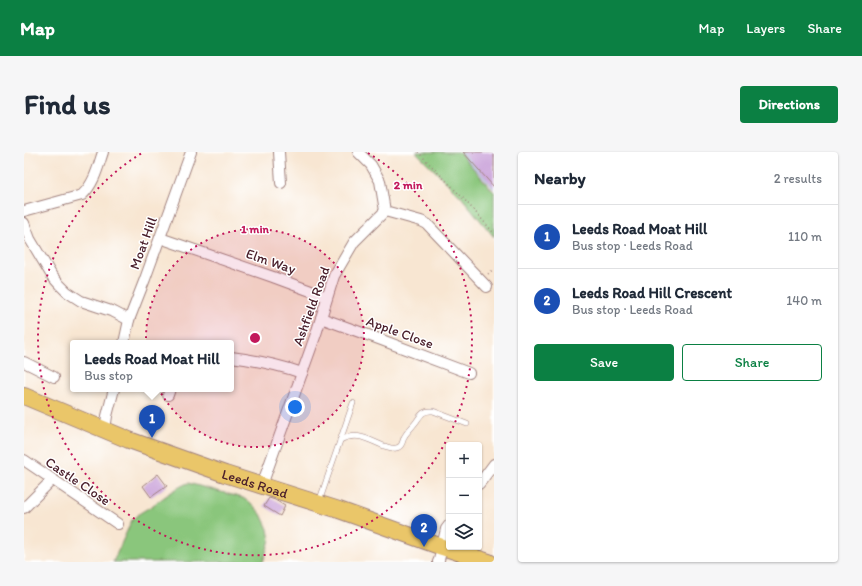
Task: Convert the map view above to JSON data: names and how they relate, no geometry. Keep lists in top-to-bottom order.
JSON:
{
  "streets": {
    "main road": ["Leeds Road"],
    "street": [
      "Moat Hill",
      "Elm Way",
      "Ashfield Road",
      "Apple Close",
      "Castle Close"
    ]
  },
  "crossings": [
    ["Moat Hill", "Elm Way"],
    ["Elm Way", "Ashfield Road"],
    ["Ashfield Road", "Apple Close"],
    ["Ashfield Road", "Leeds Road"]
  ],
  "page": {
    "header": "Map",
    "nav": ["Map", "Layers", "Share"],
    "buttons": [
      "Directions",
      ["Save", "Share"]
    ],
    "title": "Find us",
    "heading": ["Nearby", "2 results"],
    "list": [
      {
        "mark": "1",
        "name": "Leeds Road Moat Hill",
        "note": "Bus stop · Leeds Road",
        "value": "110 m"
      },
      {
        "mark": "2",
        "name": "Leeds Road Hill Crescent",
        "note": "Bus stop · Leeds Road",
        "value": "140 m"
      }
    ],
    "popup": ["Leeds Road Moat Hill", "Bus stop"],
    "pins": ["1", "2"],
    "map_buttons": ["+", "−"]
  },
  "rings": ["2 min", "1 min"]
}
